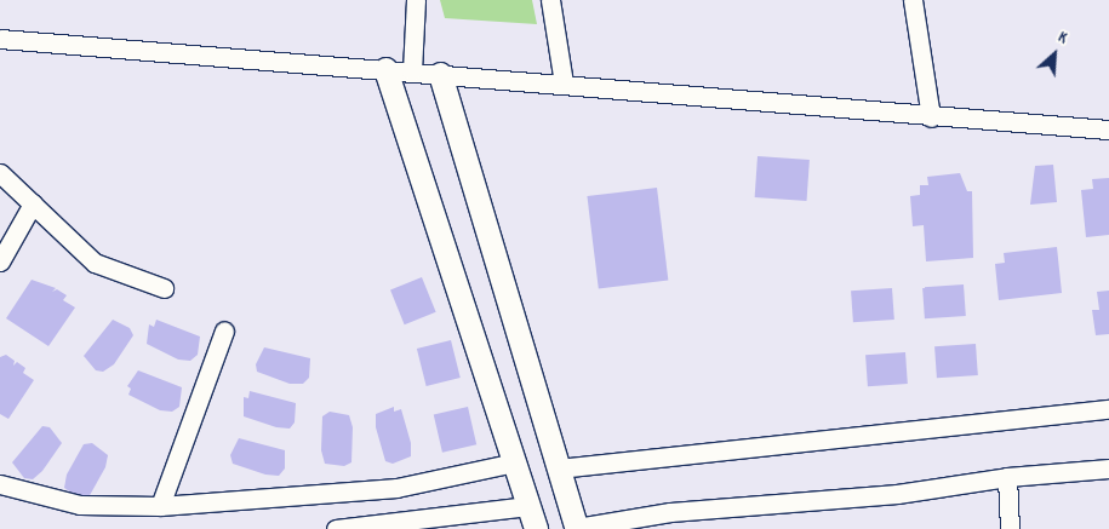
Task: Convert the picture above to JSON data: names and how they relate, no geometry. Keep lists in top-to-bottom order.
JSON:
{
  "north": "top right"
}
